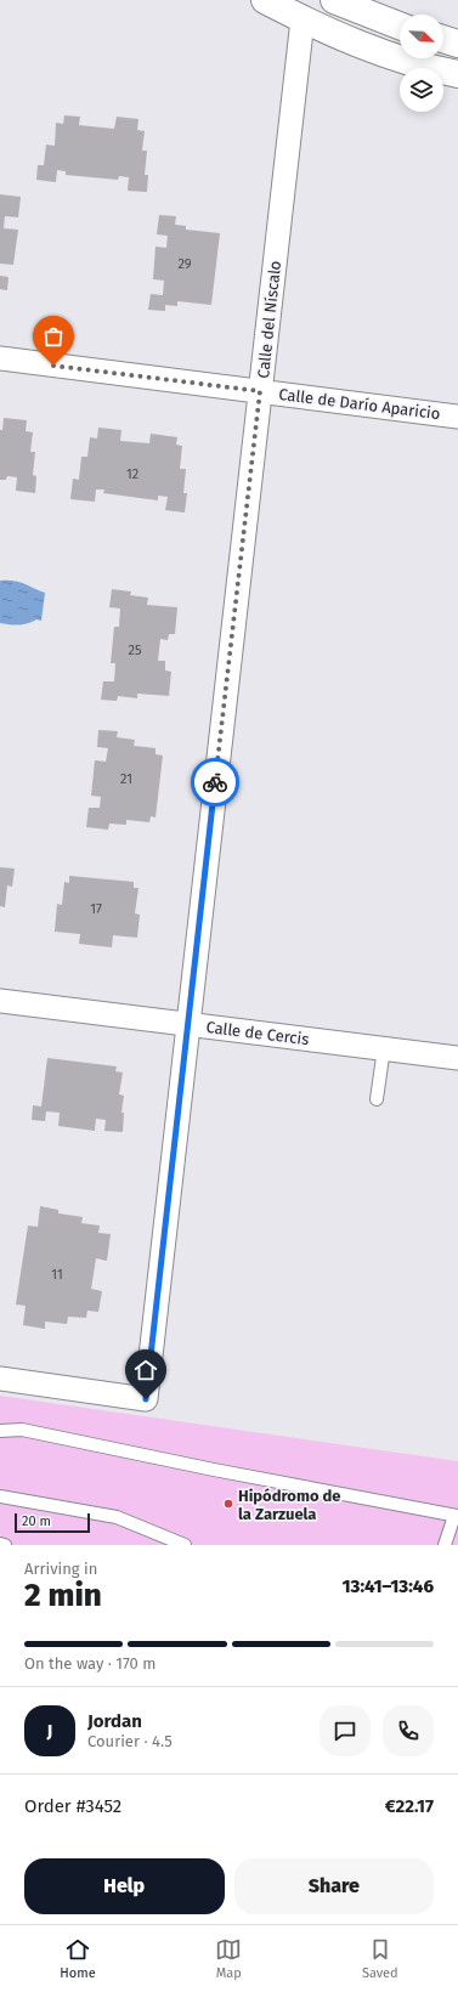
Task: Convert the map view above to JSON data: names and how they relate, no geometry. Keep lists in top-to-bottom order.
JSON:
{
  "streets": {
    "street": ["Calle del Níscalo", "Calle de Darío Aparicio", "Calle de Cercis"]
  },
  "crossings": [
    ["Calle del Níscalo", "Calle de Darío Aparicio"],
    ["Calle del Níscalo", "Calle de Cercis"]
  ],
  "places": ["Hipódromo de la Zarzuela"],
  "house_numbers": [
    "29",
    "12",
    "25",
    "21",
    "17",
    "11"
  ],
  "scale_bar": "20 m",
  "north": "bottom right",
  "page": {
    "scale": "20 m",
    "heading": ["2 min", "Arriving in", "13:41–13:46"],
    "panel": [
      "Jordan",
      "Courier · 4.5",
      "Order #3452",
      "€22.17"
    ],
    "bar": "On the way · 170 m",
    "round": "J",
    "buttons": ["Help", "Share"],
    "tabs": ["Home", "Map", "Saved"]
  }
}
